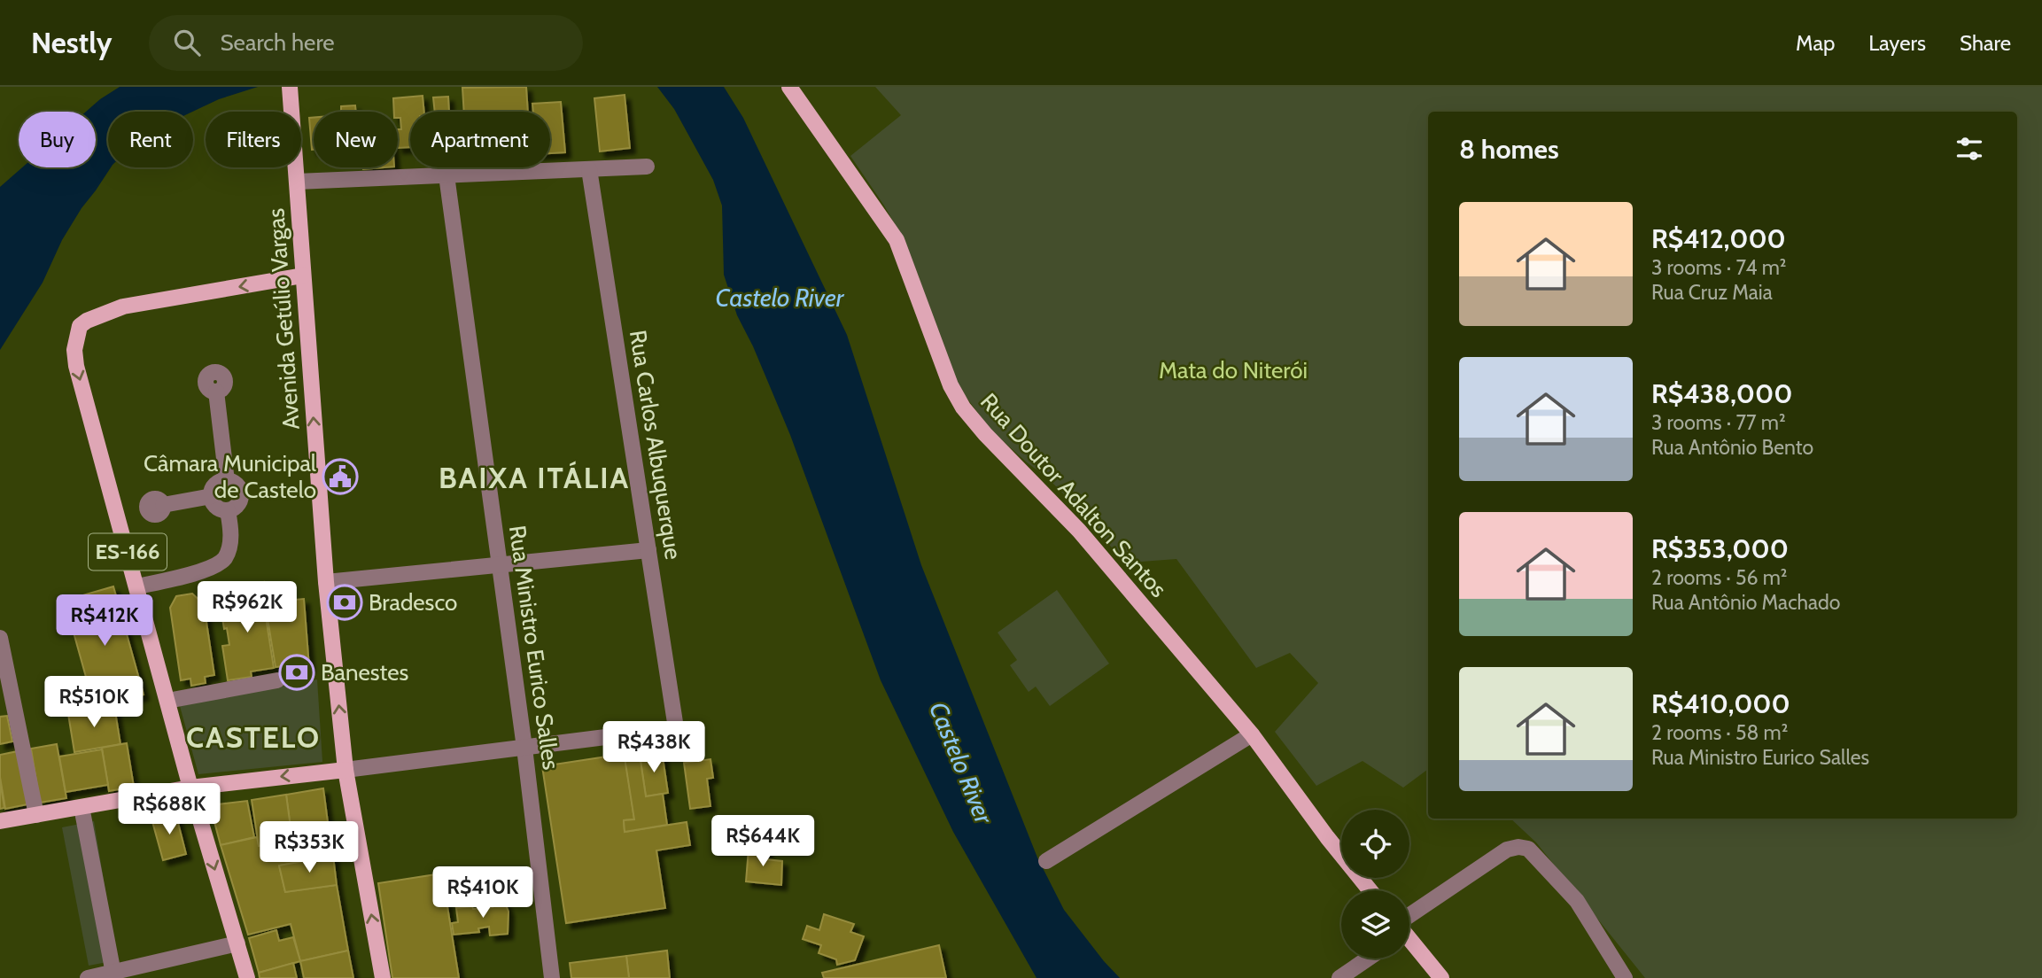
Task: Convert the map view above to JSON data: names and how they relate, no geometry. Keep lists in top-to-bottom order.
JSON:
{
  "streets": {
    "main road": ["Avenida Getúlio Vargas", "Rua Doutor Adalton Santos", "ES-166"],
    "street": ["Rua Carlos Albuquerque", "Rua Ministro Eurico Salles"]
  },
  "crossings": [
    ["Avenida Getúlio Vargas", "ES-166"],
    ["Rua Carlos Albuquerque", "Rua Ministro Eurico Salles"]
  ],
  "one_way": ["Avenida Getúlio Vargas"],
  "districts": ["BAIXA ITÁLIA", "CASTELO"],
  "water": ["Castelo River"],
  "parks": ["Mata do Niterói"],
  "places": {
    "public building": ["Câmara Municipal de Castelo"],
    "bank": ["Bradesco", "Banestes"]
  },
  "page": {
    "header": "Nestly",
    "search": "Search here",
    "nav": ["Map", "Layers", "Share"],
    "chip": [
      "Buy",
      "Rent",
      "Filters",
      "New",
      "Apartment"
    ],
    "heading": "8 homes",
    "list": [
      {
        "name": "R$412,000",
        "note": "3 rooms · 74 m² · Rua Cruz Maia"
      },
      {
        "name": "R$438,000",
        "note": "3 rooms · 77 m² · Rua Antônio Bento"
      },
      {
        "name": "R$353,000",
        "note": "2 rooms · 56 m² · Rua Antônio Machado"
      },
      {
        "name": "R$410,000",
        "note": "2 rooms · 58 m² · Rua Ministro Eurico Salles"
      }
    ],
    "price": [
      "R$962K",
      "R$412K",
      "R$510K",
      "R$438K",
      "R$688K",
      "R$644K",
      "R$353K",
      "R$410K"
    ]
  }
}
